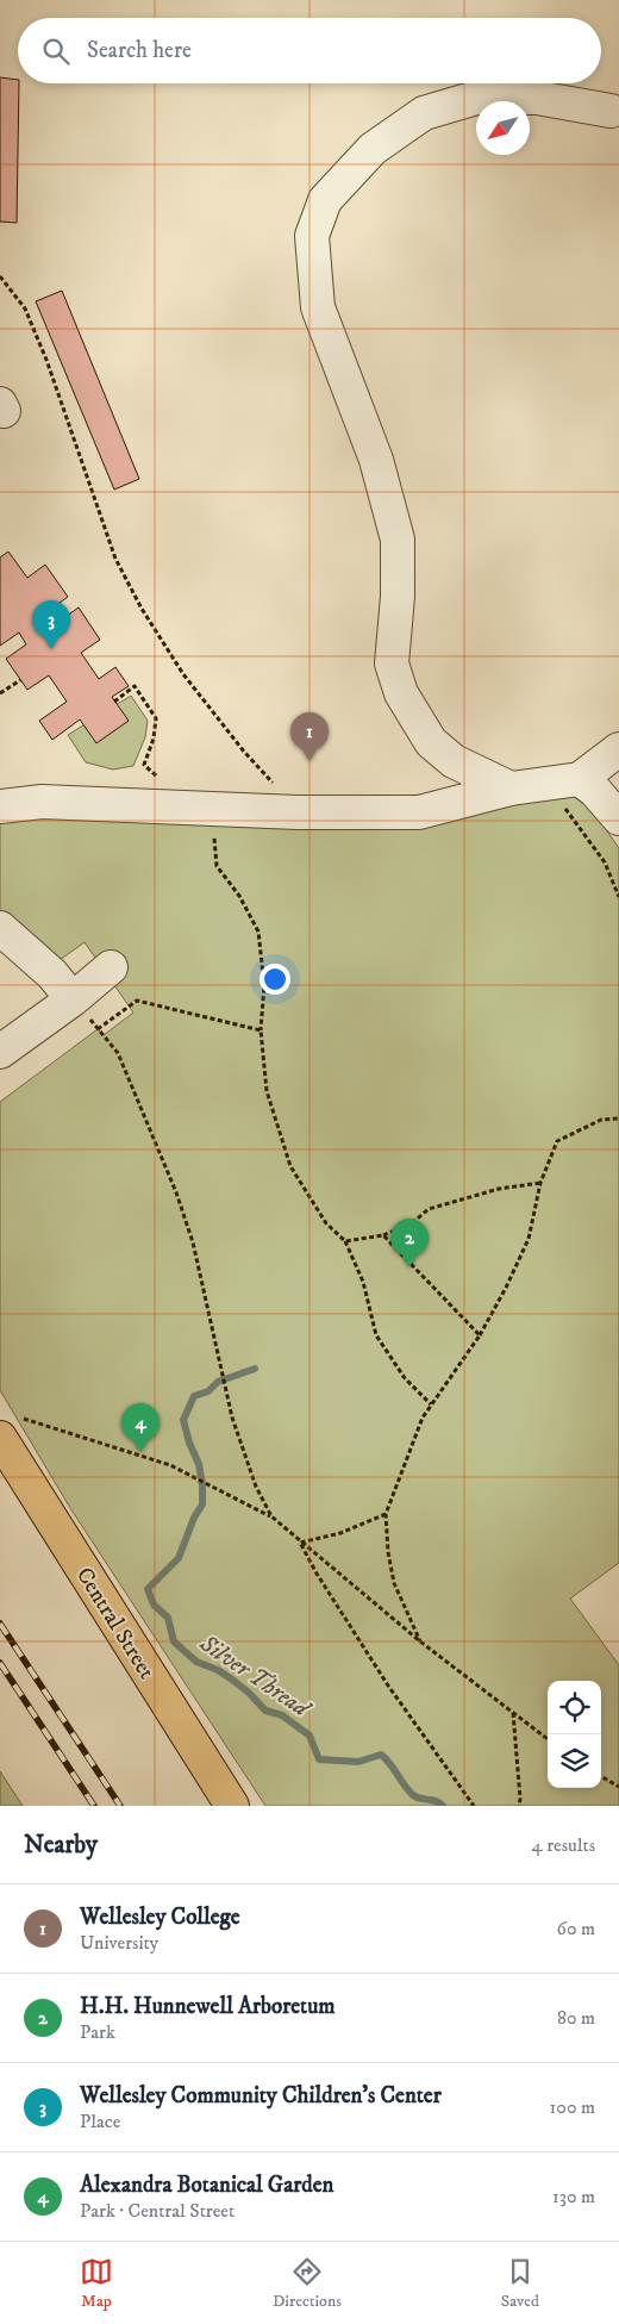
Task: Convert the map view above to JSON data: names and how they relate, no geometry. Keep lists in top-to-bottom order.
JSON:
{
  "streets": {
    "main road": ["Central Street"]
  },
  "water": ["Silver Thread"],
  "north": "bottom left",
  "page": {
    "search": "Search here",
    "pins": [
      "3",
      "1",
      "2",
      "4"
    ],
    "heading": ["Nearby", "4 results"],
    "list": [
      {
        "mark": "1",
        "name": "Wellesley College",
        "note": "University",
        "value": "60 m"
      },
      {
        "mark": "2",
        "name": "H.H. Hunnewell Arboretum",
        "note": "Park",
        "value": "80 m"
      },
      {
        "mark": "3",
        "name": "Wellesley Community Children's Center",
        "note": "Place",
        "value": "100 m"
      },
      {
        "mark": "4",
        "name": "Alexandra Botanical Garden",
        "note": "Park · Central Street",
        "value": "130 m"
      }
    ],
    "nav": ["Map", "Directions", "Saved"]
  }
}
